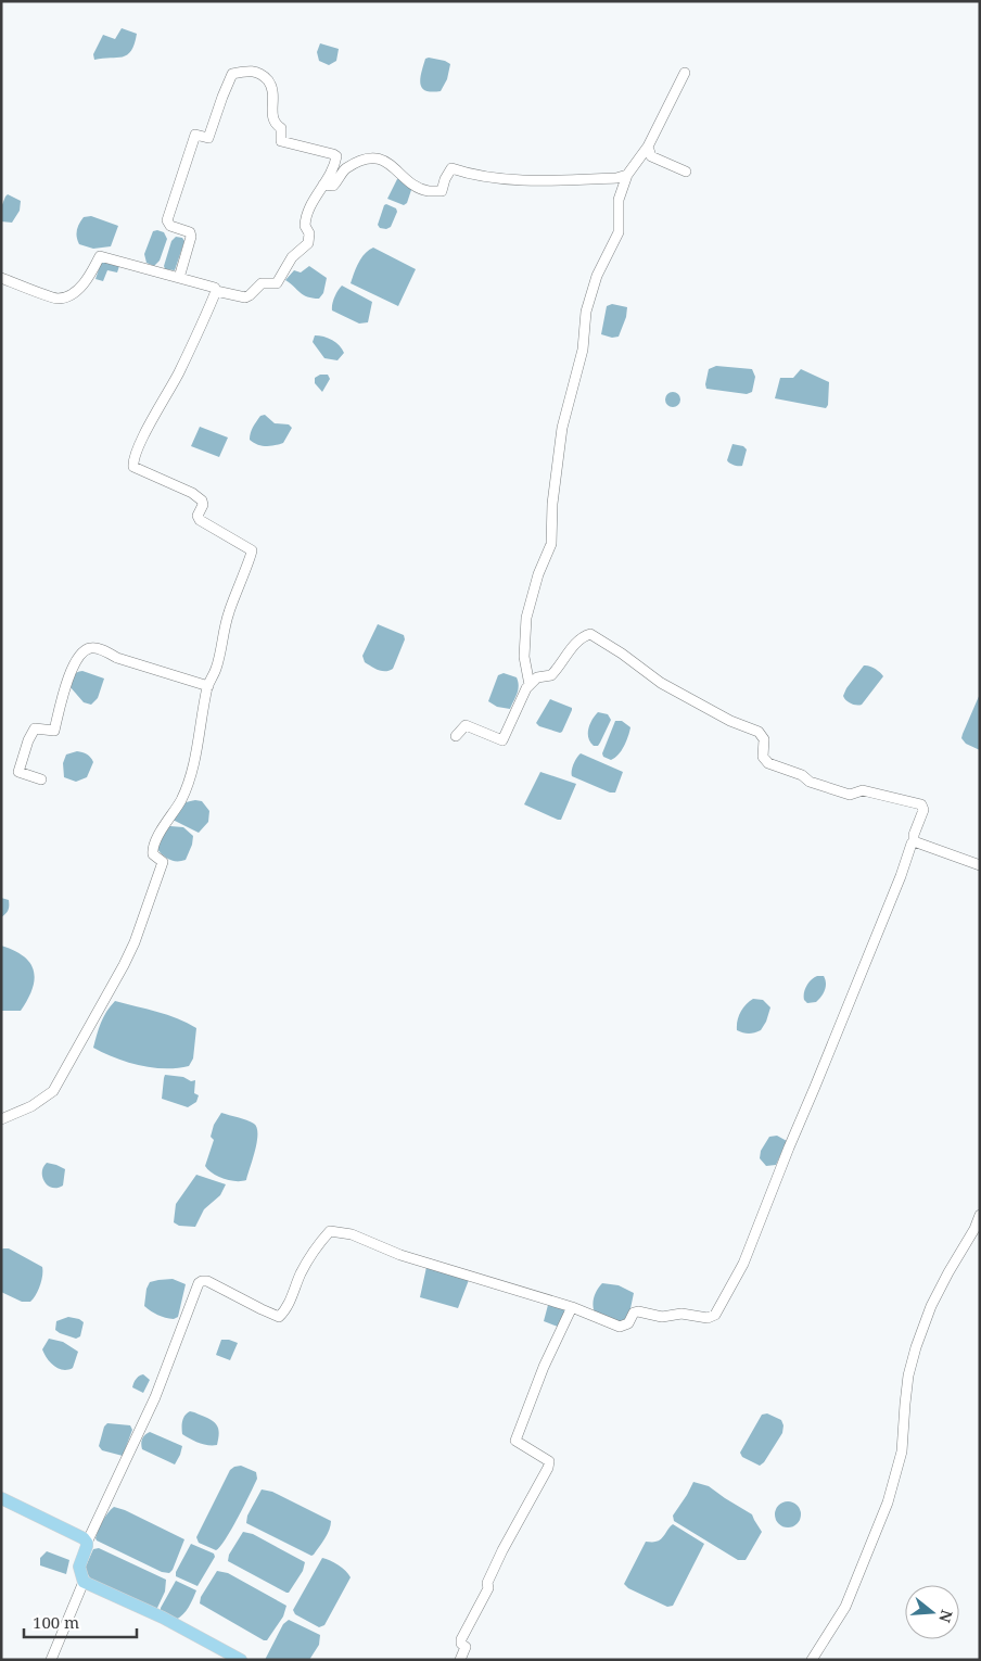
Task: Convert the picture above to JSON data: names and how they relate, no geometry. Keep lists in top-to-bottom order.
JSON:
{
  "scale_bar": "100 m",
  "north": "right"
}
